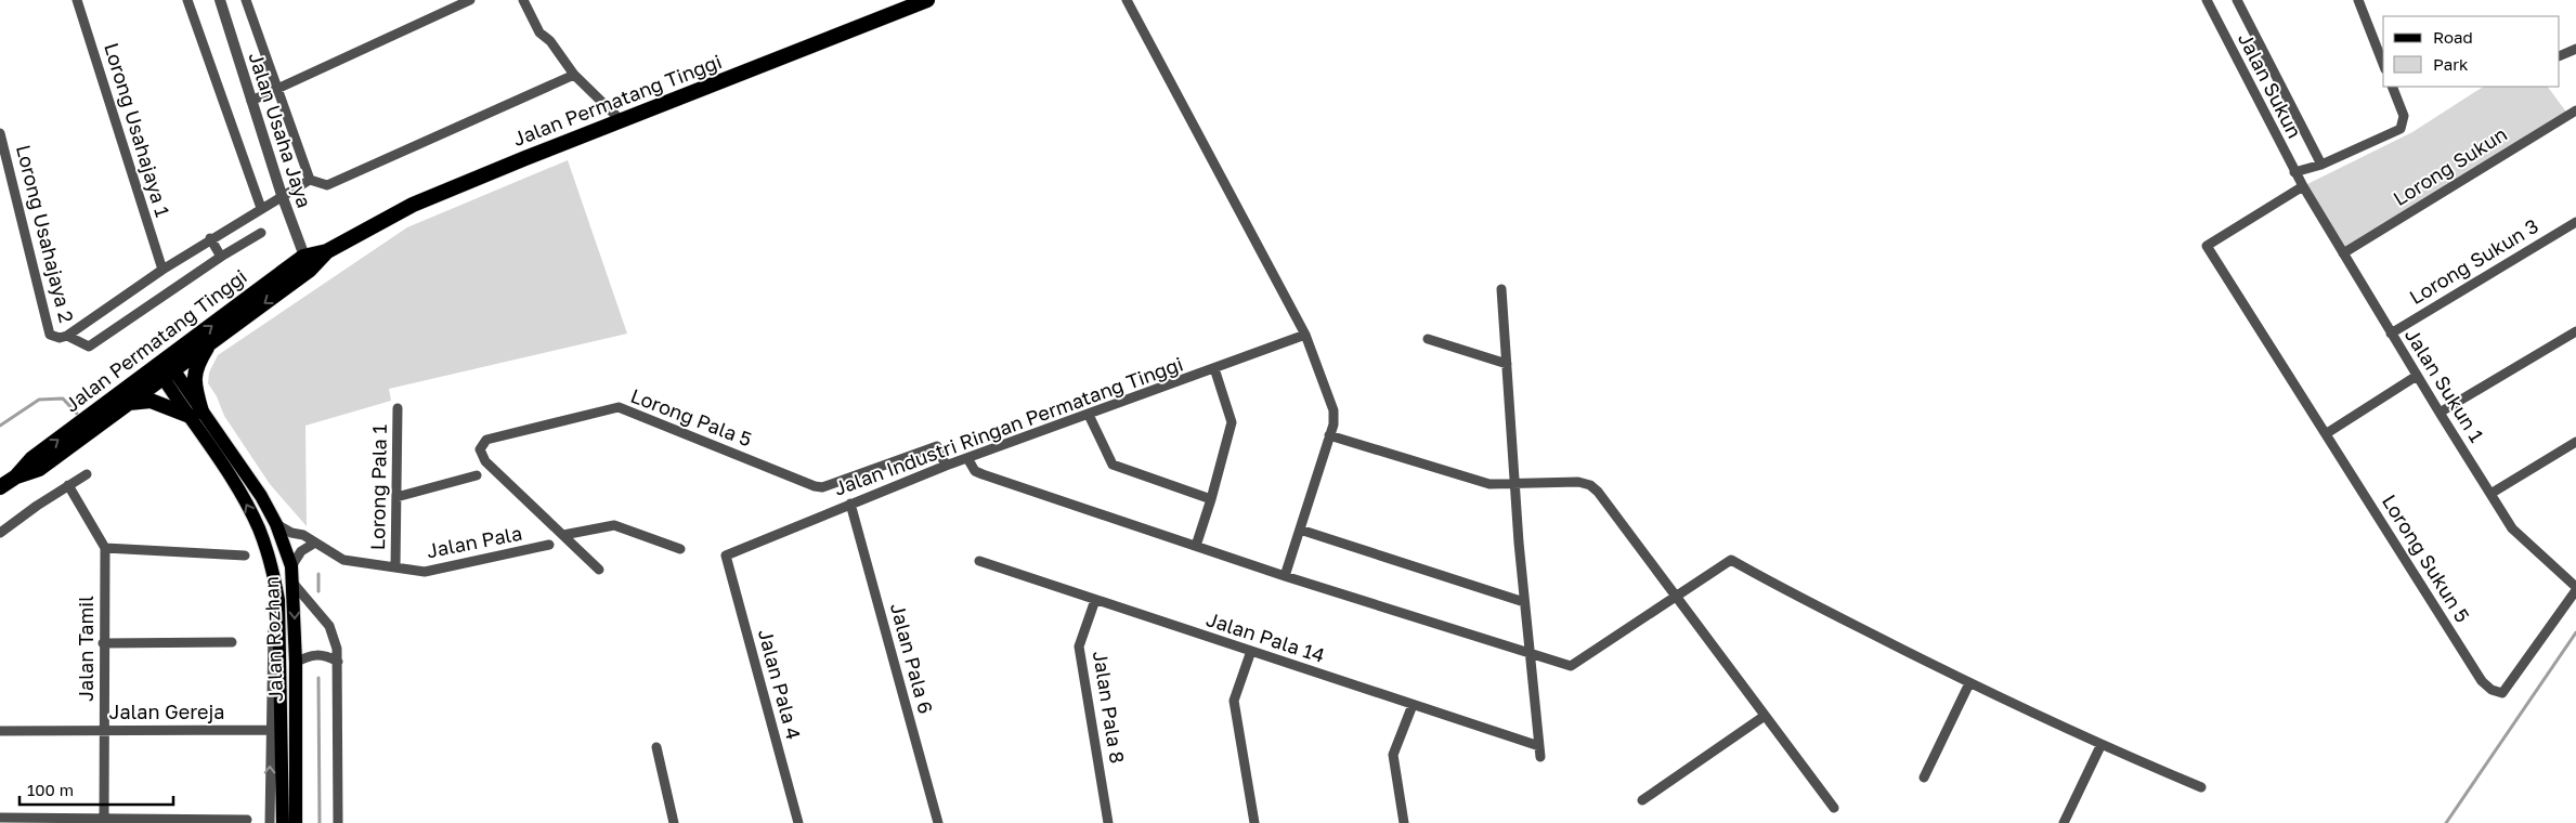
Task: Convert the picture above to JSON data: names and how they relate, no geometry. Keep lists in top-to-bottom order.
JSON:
{
  "streets": {
    "highway": ["Jalan Permatang Tinggi"],
    "main road": ["Jalan Rozhan"],
    "street": [
      "Jalan Sukun",
      "Lorong Usahajaya 1",
      "Jalan Usaha Jaya",
      "Lorong Sukun",
      "Lorong Usahajaya 2",
      "Lorong Sukun 3",
      "Jalan Sukun 1",
      "Lorong Pala 5",
      "Jalan Industri Ringan Permatang Tinggi",
      "Lorong Pala 1",
      "Jalan Pala",
      "Lorong Sukun 5",
      "Jalan Pala 14",
      "Jalan Tamil",
      "Jalan Pala 6",
      "Jalan Pala 4",
      "Jalan Pala 8",
      "Jalan Gereja"
    ]
  },
  "crossings": [
    ["Jalan Sukun", "Jalan Sukun 1"],
    ["Jalan Sukun", "Lorong Sukun 5"],
    ["Jalan Permatang Tinggi", "Jalan Usaha Jaya"],
    ["Jalan Permatang Tinggi", "Jalan Rozhan"],
    ["Lorong Sukun", "Jalan Sukun 1"],
    ["Lorong Sukun 3", "Jalan Sukun 1"],
    ["Jalan Sukun 1", "Lorong Sukun 5"],
    ["Lorong Pala 5", "Jalan Industri Ringan Permatang Tinggi"],
    ["Jalan Industri Ringan Permatang Tinggi", "Jalan Pala 6"],
    ["Jalan Industri Ringan Permatang Tinggi", "Jalan Pala 4"],
    ["Lorong Pala 1", "Jalan Pala"],
    ["Jalan Pala", "Jalan Rozhan"],
    ["Jalan Pala 14", "Jalan Pala 8"],
    ["Jalan Tamil", "Jalan Gereja"]
  ],
  "legend": ["Road", "Park"],
  "scale_bar": "100 m"
}
